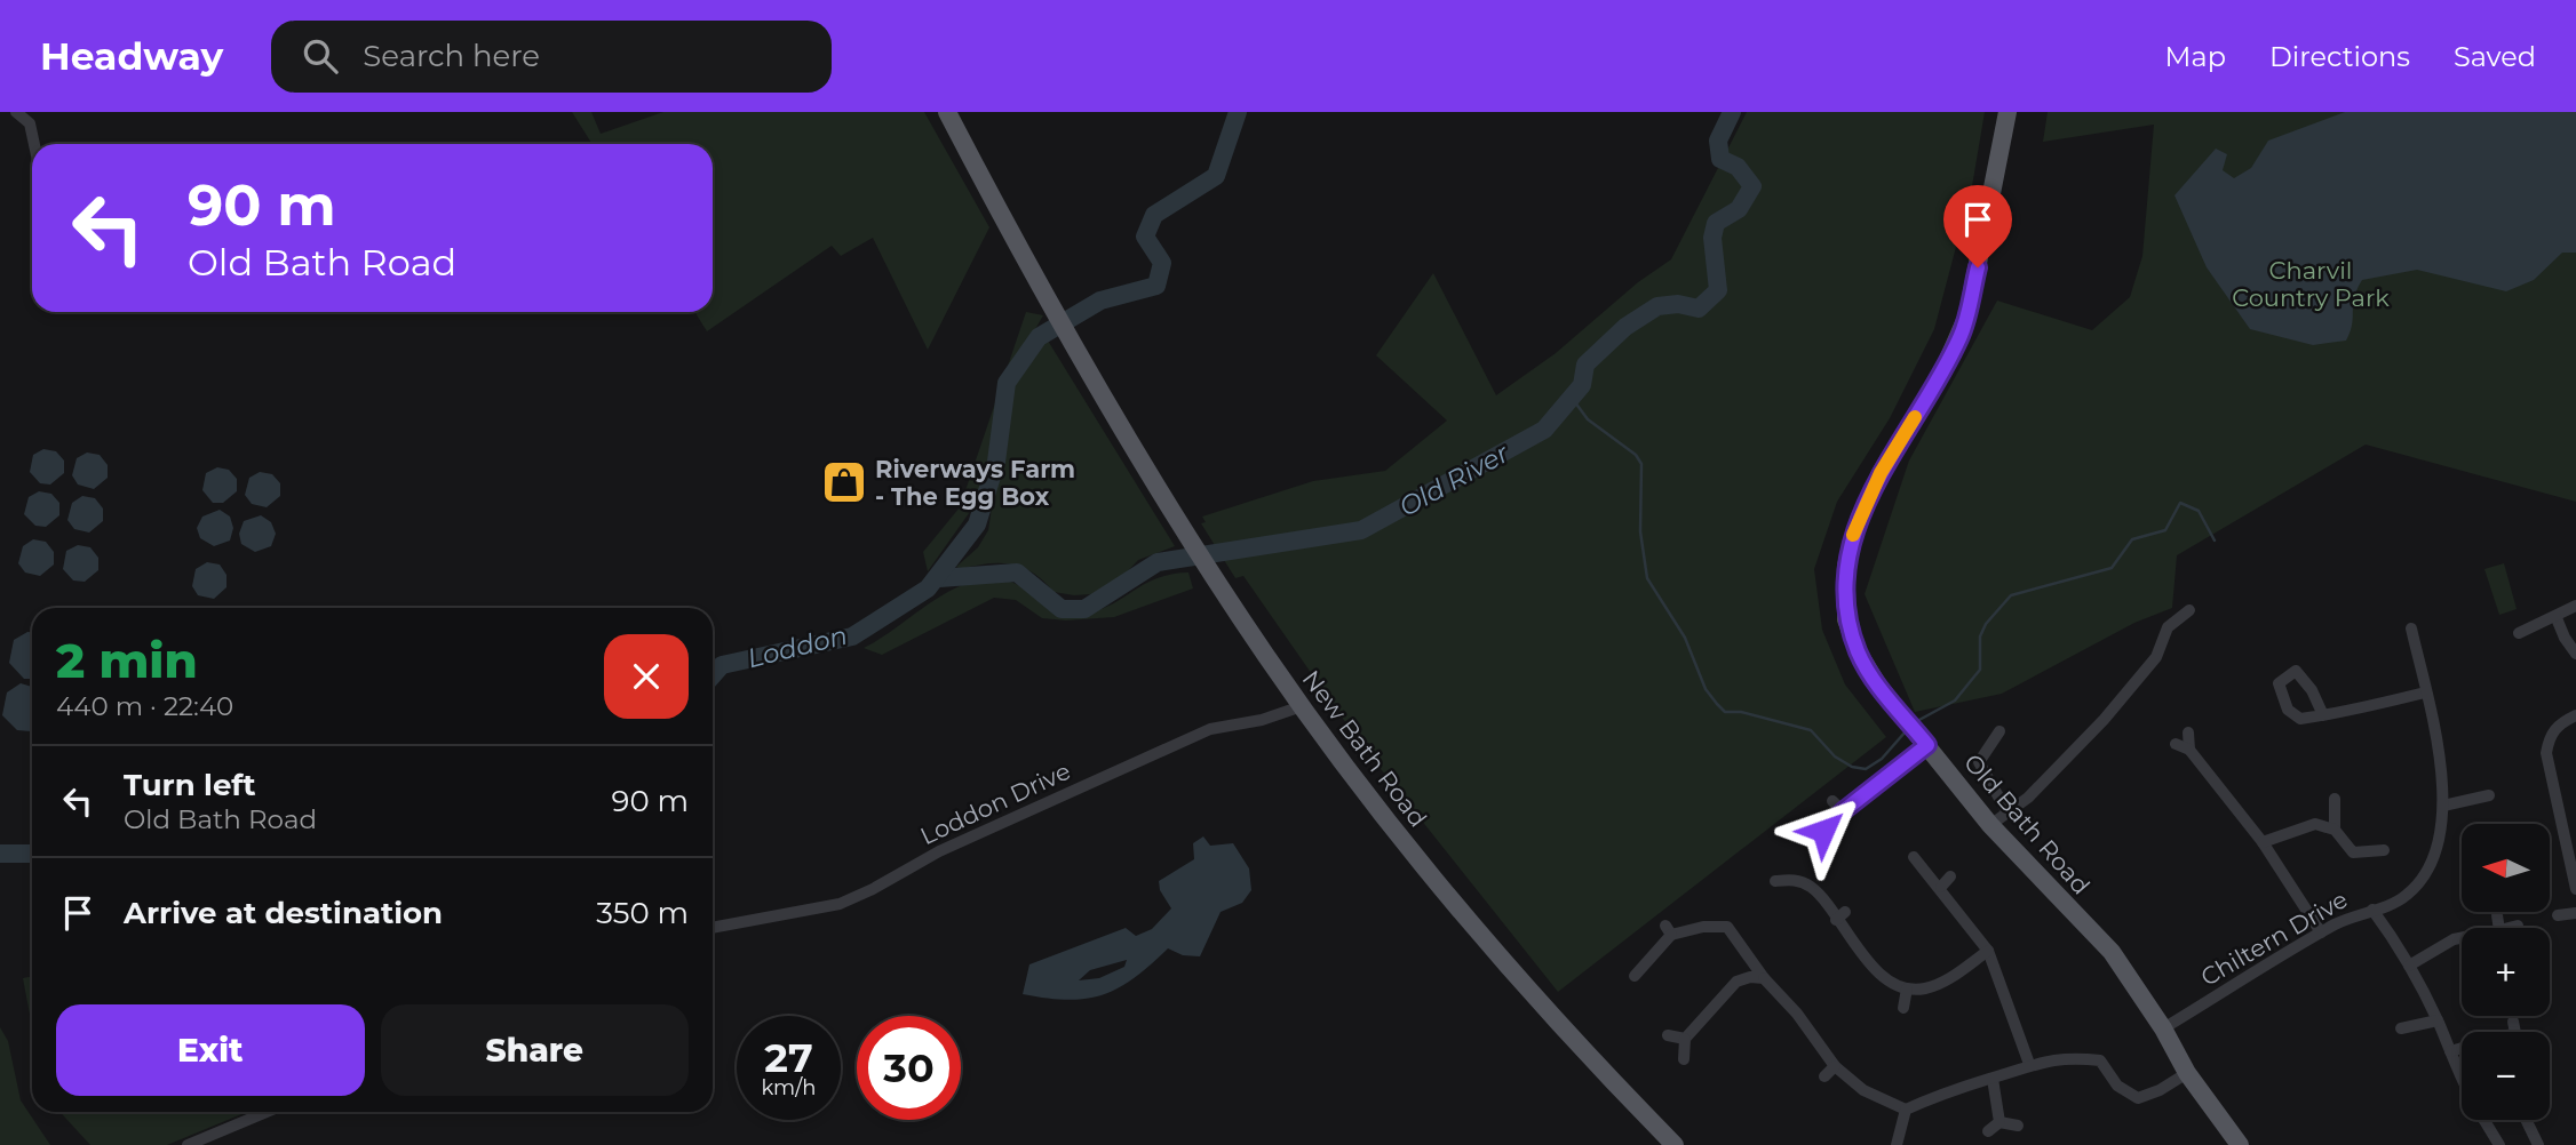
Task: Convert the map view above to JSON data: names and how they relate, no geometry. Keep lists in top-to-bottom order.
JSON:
{
  "streets": {
    "main road": ["New Bath Road", "Old Bath Road"],
    "street": ["Loddon Drive", "Chiltern Drive"]
  },
  "crossings": [
    ["New Bath Road", "Loddon Drive"],
    ["Old Bath Road", "Chiltern Drive"]
  ],
  "water": ["Old River", "Loddon"],
  "parks": ["Charvil Country Park"],
  "places": {
    "shop": ["Riverways Farm - The Egg Box"]
  },
  "north": "left",
  "page": {
    "header": "Headway",
    "search": "Search here",
    "nav": ["Map", "Directions", "Saved"],
    "turn": ["90 m", "Old Bath Road"],
    "heading": ["2 min", "440 m · 22:40"],
    "list": [
      {
        "name": "Turn left",
        "note": "Old Bath Road",
        "value": "90 m"
      },
      {
        "name": "Arrive at destination",
        "value": "350 m"
      }
    ],
    "map_buttons": ["+", "−"],
    "buttons": ["Exit", "Share"],
    "speed": "27 km/h",
    "limit": "30"
  }
}
